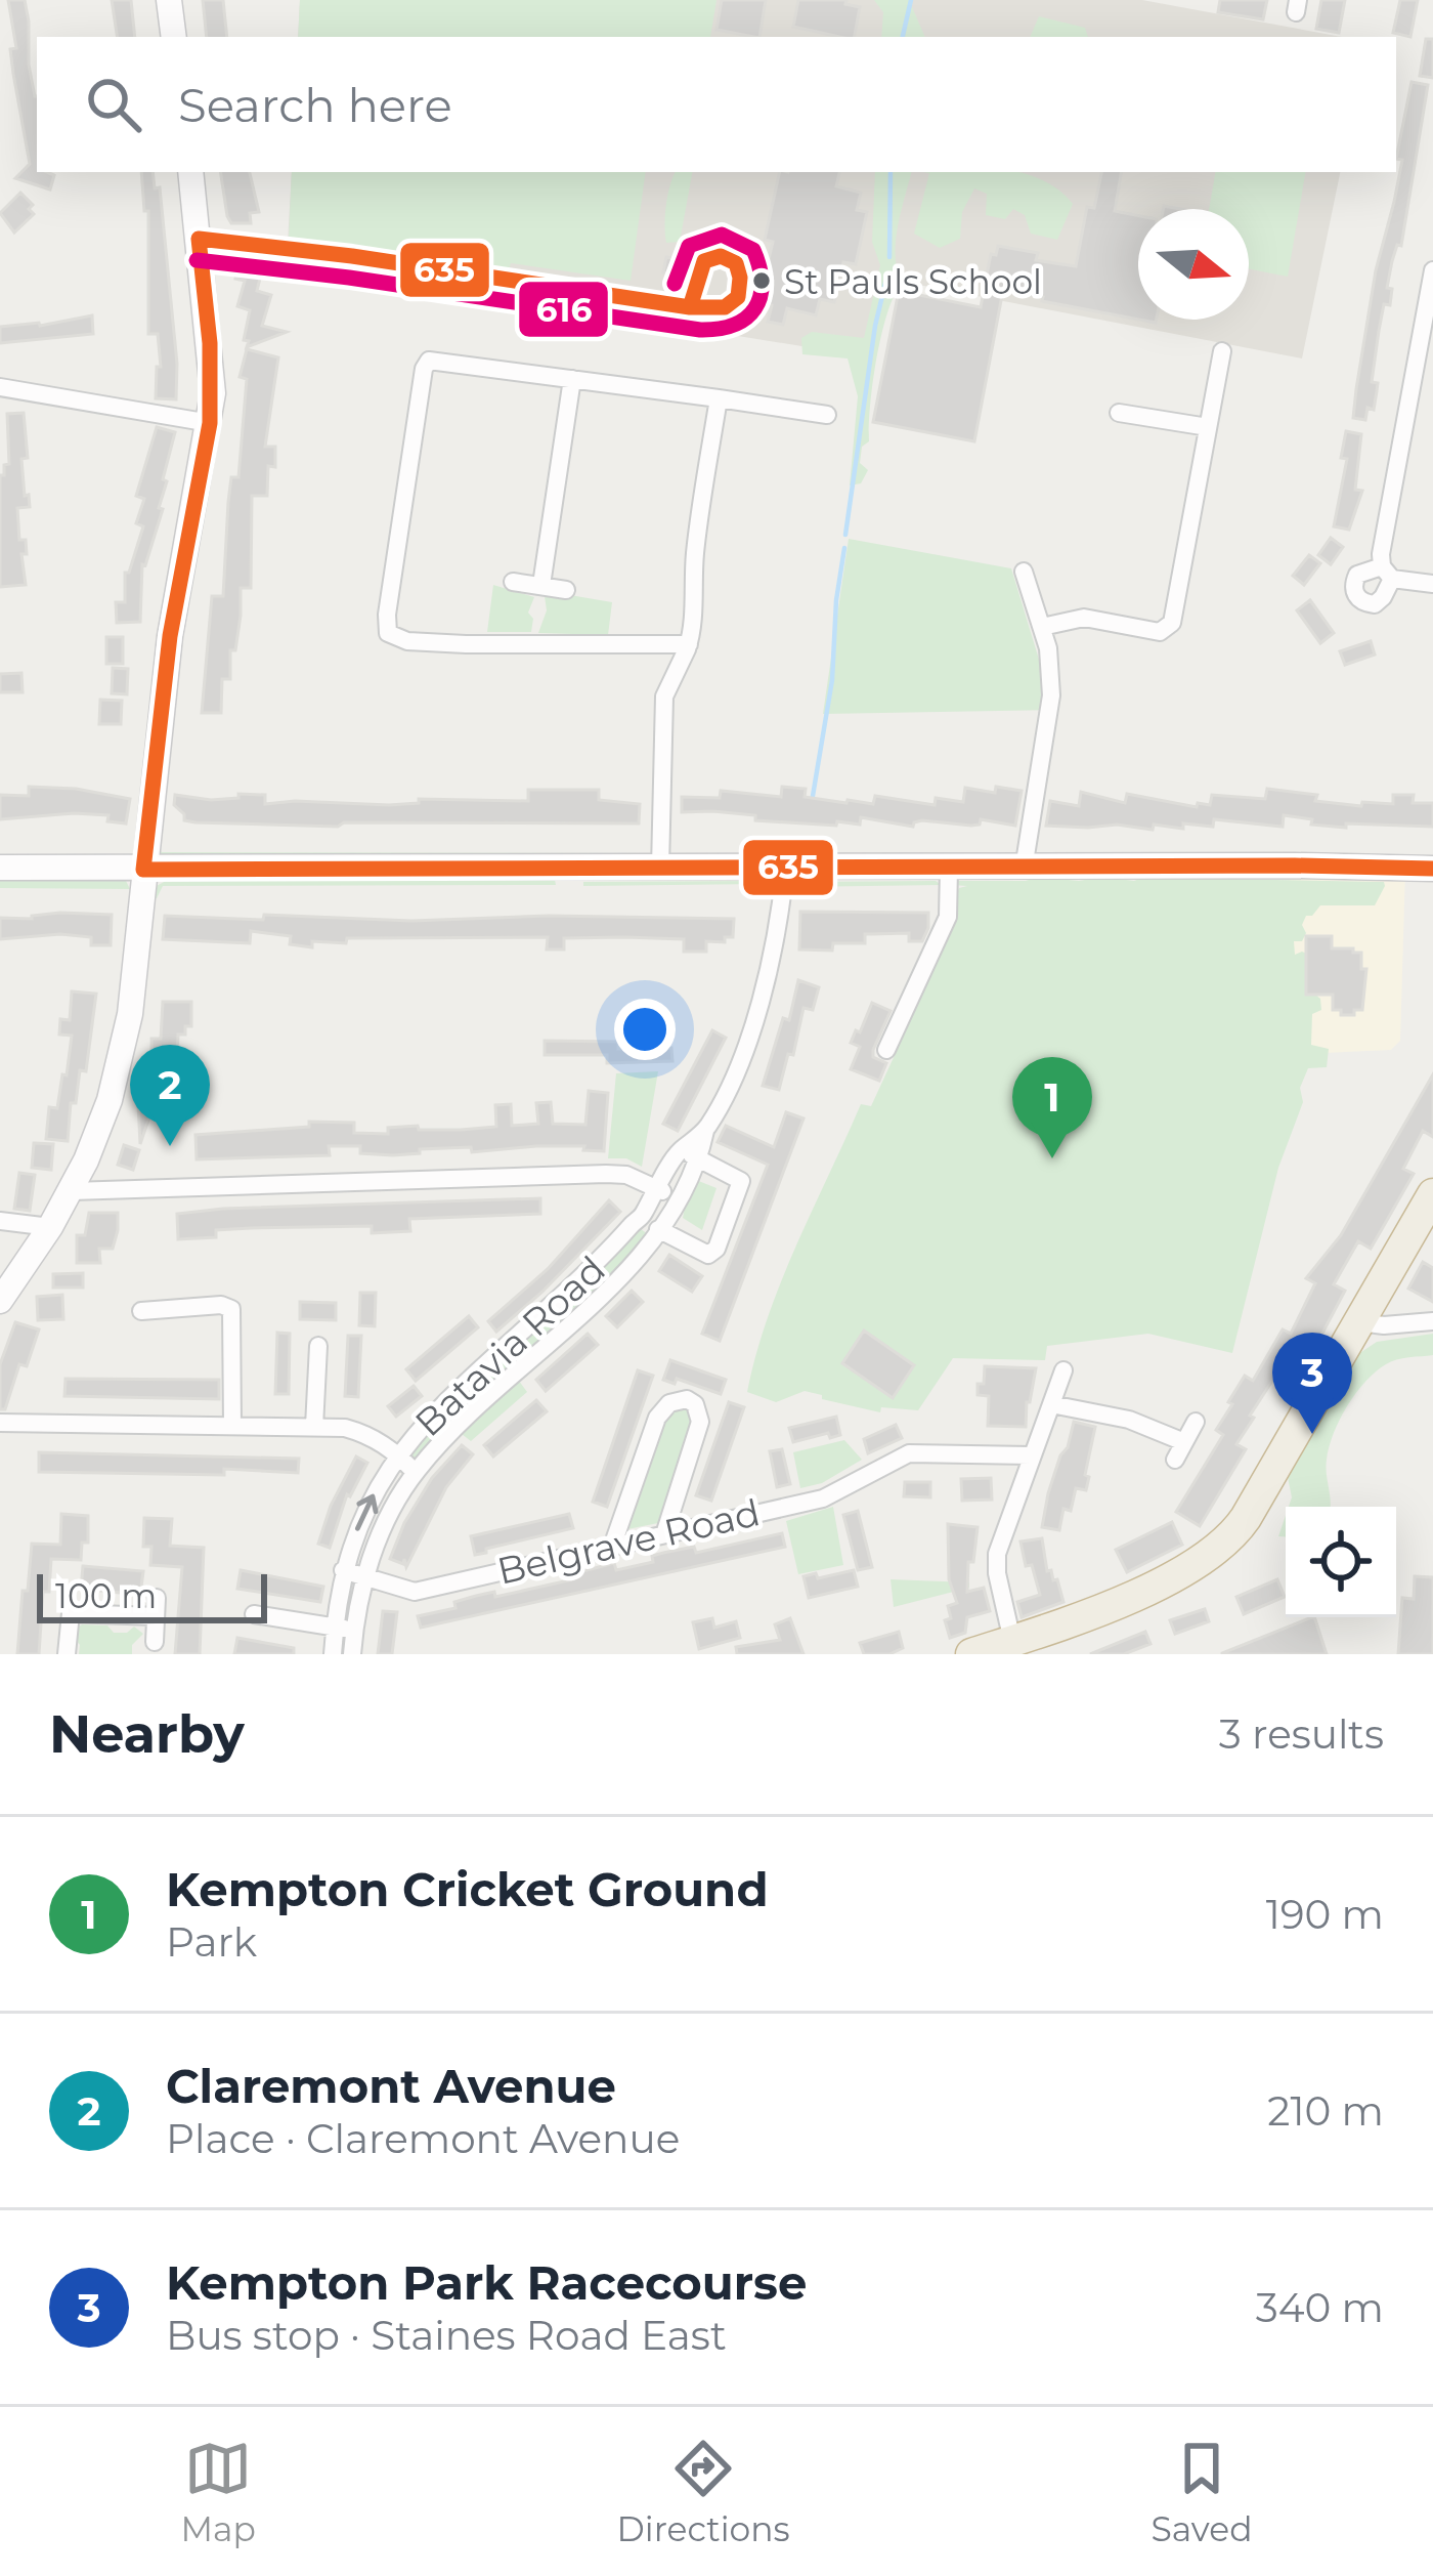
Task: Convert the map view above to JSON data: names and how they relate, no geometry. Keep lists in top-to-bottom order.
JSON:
{
  "streets": {
    "street": ["Batavia Road", "Belgrave Road"]
  },
  "crossings": [
    ["Batavia Road", "Belgrave Road"]
  ],
  "places": ["St Pauls School"],
  "lines": ["transit line 616", "transit line 635"],
  "scale_bar": "100 m",
  "north": "right",
  "page": {
    "search": "Search here",
    "pins": ["2", "1", "3"],
    "scale": "100 m",
    "heading": ["Nearby", "3 results"],
    "list": [
      {
        "mark": "1",
        "name": "Kempton Cricket Ground",
        "note": "Park",
        "value": "190 m"
      },
      {
        "mark": "2",
        "name": "Claremont Avenue",
        "note": "Place · Claremont Avenue",
        "value": "210 m"
      },
      {
        "mark": "3",
        "name": "Kempton Park Racecourse",
        "note": "Bus stop · Staines Road East",
        "value": "340 m"
      }
    ],
    "nav": ["Map", "Directions", "Saved"]
  }
}
